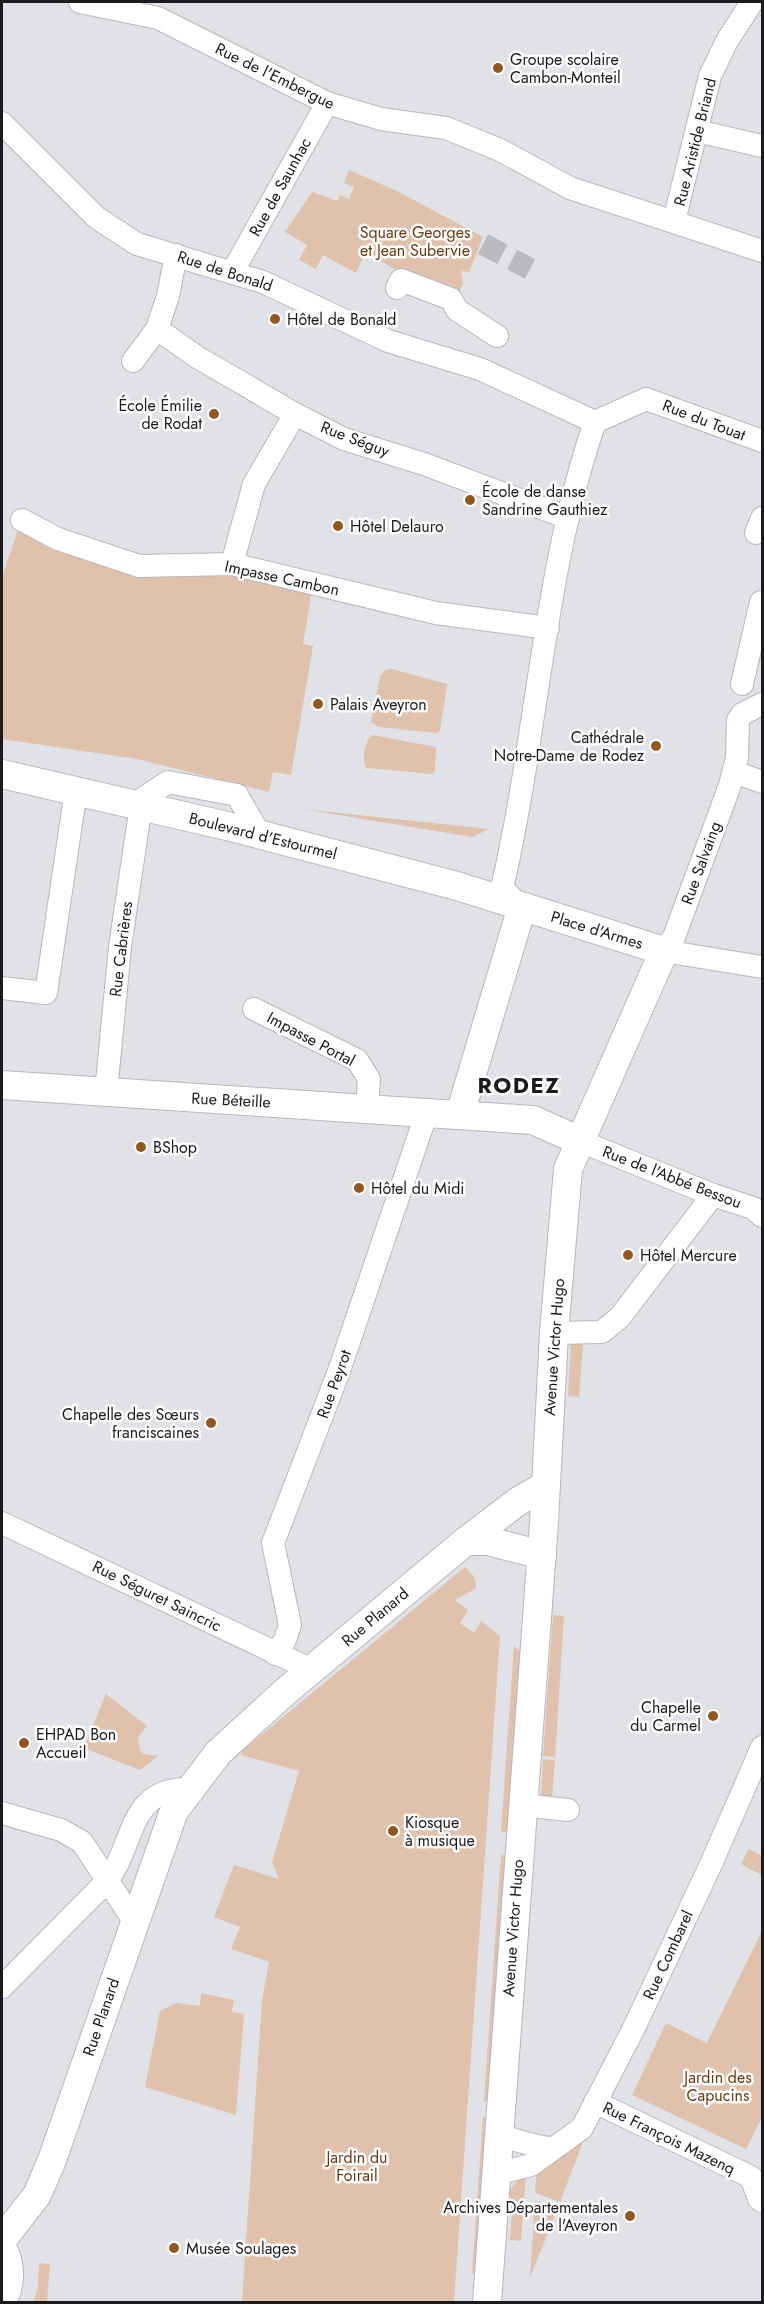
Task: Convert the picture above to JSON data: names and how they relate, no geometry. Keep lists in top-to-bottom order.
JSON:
{
  "streets": {
    "main road": [
      "Boulevard d'Estourmel",
      "Place d'Armes",
      "Rue Béteille",
      "Avenue Victor Hugo",
      "Rue Planard"
    ],
    "street": [
      "Rue de l'Embergue",
      "Rue Aristide Briand",
      "Rue de Saunhac",
      "Rue de Bonald",
      "Rue du Touat",
      "Rue Séguy",
      "Impasse Cambon",
      "Rue Salvaing",
      "Rue Cabrières",
      "Impasse Portal",
      "Rue de l'Abbé Bessou",
      "Rue Peyrot",
      "Rue Séguret Saincric",
      "Rue Combarel",
      "Rue François Mazenq"
    ]
  },
  "crossings": [
    ["Rue de l'Embergue", "Rue Aristide Briand"],
    ["Rue de l'Embergue", "Rue de Saunhac"],
    ["Rue de Saunhac", "Rue de Bonald"],
    ["Rue de Bonald", "Rue du Touat"],
    ["Boulevard d'Estourmel", "Place d'Armes"],
    ["Boulevard d'Estourmel", "Rue Cabrières"],
    ["Rue Salvaing", "Place d'Armes"],
    ["Place d'Armes", "Rue de l'Abbé Bessou"],
    ["Place d'Armes", "Avenue Victor Hugo"],
    ["Rue Cabrières", "Rue Béteille"],
    ["Impasse Portal", "Rue Béteille"],
    ["Rue Béteille", "Rue Peyrot"],
    ["Rue de l'Abbé Bessou", "Avenue Victor Hugo"],
    ["Avenue Victor Hugo", "Rue Planard"],
    ["Avenue Victor Hugo", "Rue Combarel"],
    ["Rue Peyrot", "Rue Séguret Saincric"],
    ["Rue Séguret Saincric", "Rue Planard"],
    ["Rue Combarel", "Rue François Mazenq"]
  ],
  "districts": ["RODEZ"],
  "parks": ["Square Georges et Jean Subervie", "Jardin des Capucins", "Jardin du Foirail"],
  "places": [
    "Groupe scolaire Cambon-Monteil",
    "Hôtel de Bonald",
    "École Émilie de Rodat",
    "École de danse Sandrine Gauthiez",
    "Hôtel Delauro",
    "Palais Aveyron",
    "Cathédrale Notre-Dame de Rodez",
    "BShop",
    "Hôtel du Midi",
    "Hôtel Mercure",
    "Chapelle des Sœurs franciscaines",
    "Chapelle du Carmel",
    "EHPAD Bon Accueil",
    "Kiosque à musique",
    "Archives Départementales de l'Aveyron",
    "Musée Soulages"
  ]
}
